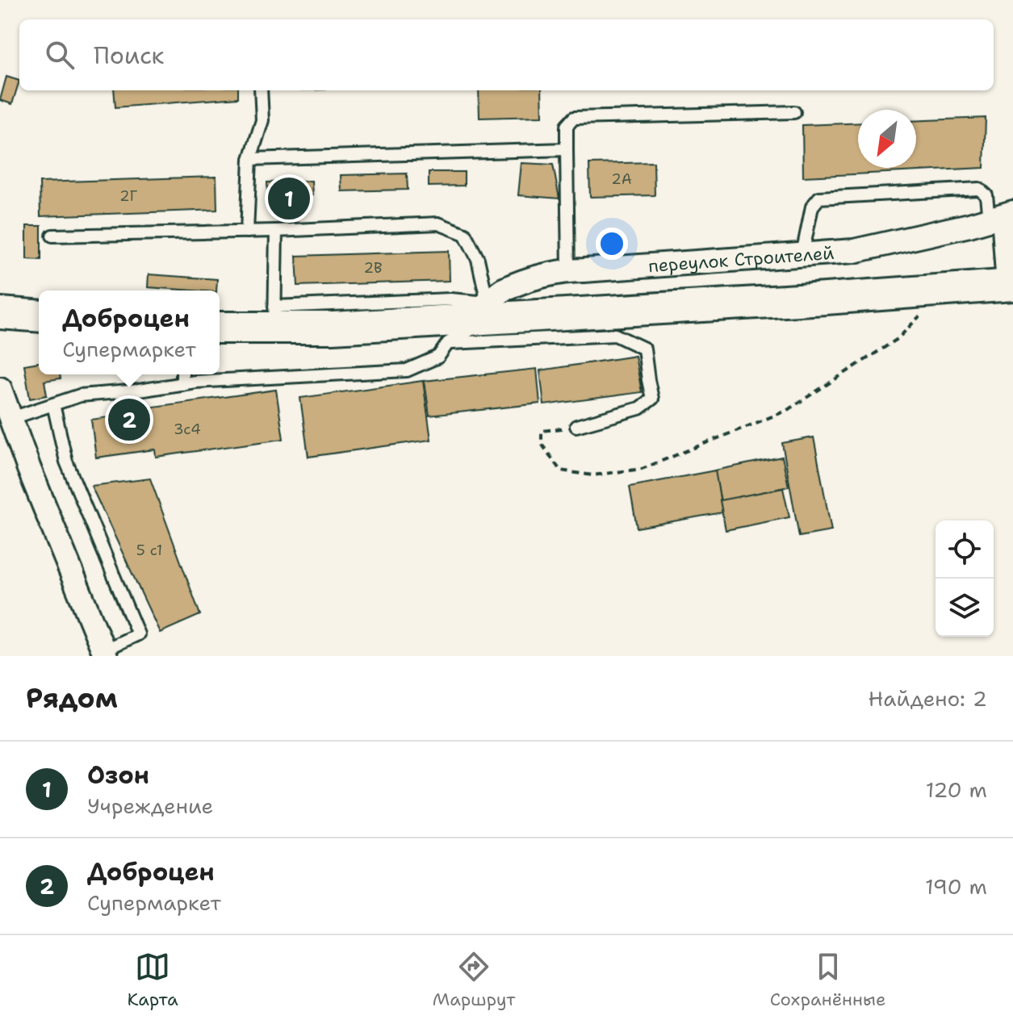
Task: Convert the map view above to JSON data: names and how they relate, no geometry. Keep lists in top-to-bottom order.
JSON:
{
  "streets": {
    "street": ["переулок Строителей"]
  },
  "house_numbers": [
    "2А",
    "2Г",
    "2В",
    "3c4",
    "5 с1"
  ],
  "north": "bottom left",
  "page": {
    "search": "Поиск",
    "pins": ["1", "2"],
    "popup": ["Доброцен", "Супермаркет"],
    "heading": ["Рядом", "Найдено: 2"],
    "list": [
      {
        "mark": "1",
        "name": "Озон",
        "note": "Учреждение",
        "value": "120 m"
      },
      {
        "mark": "2",
        "name": "Доброцен",
        "note": "Супермаркет",
        "value": "190 m"
      }
    ],
    "nav": ["Карта", "Маршрут", "Сохранённые"]
  }
}
